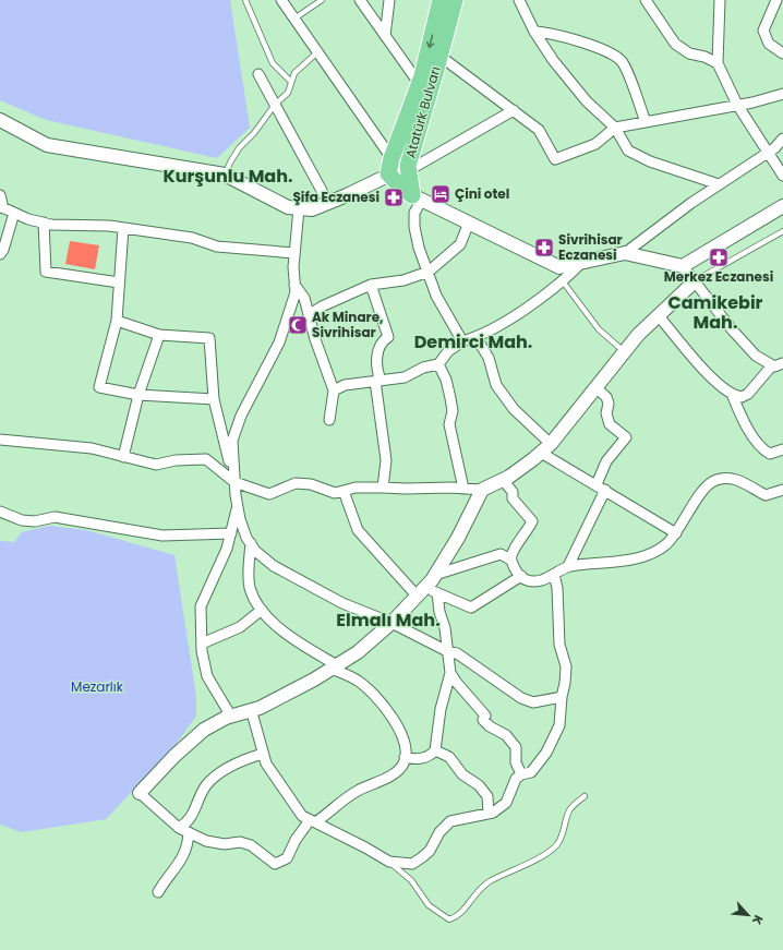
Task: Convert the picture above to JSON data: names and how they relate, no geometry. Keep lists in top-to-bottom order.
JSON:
{
  "streets": {
    "main road": ["Atatürk Bulvarı"]
  },
  "districts": [
    "Kurşunlu Mah.",
    "Camikebir Mah.",
    "Demirci Mah.",
    "Elmalı Mah."
  ],
  "parks": ["Mezarlık"],
  "places": {
    "hotel": ["Çini otel"],
    "pharmacy": ["Şifa Eczanesi", "Sivrihisar Eczanesi", "Merkez Eczanesi"],
    "mosque": ["Ak Minare, Sivrihisar"]
  },
  "north": "bottom right"
}
